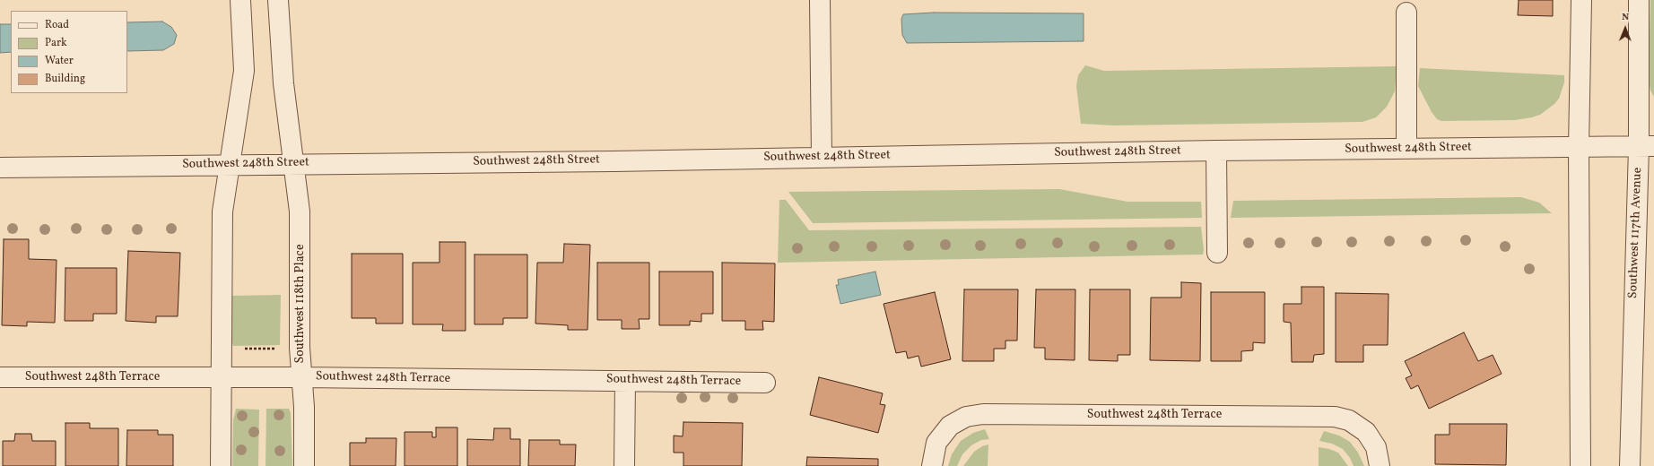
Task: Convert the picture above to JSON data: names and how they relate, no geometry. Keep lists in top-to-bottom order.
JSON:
{
  "streets": {
    "street": [
      "Southwest 248th Street",
      "Southwest 117th Avenue",
      "Southwest 118th Place",
      "Southwest 248th Terrace"
    ]
  },
  "crossings": [
    ["Southwest 248th Street", "Southwest 117th Avenue"],
    ["Southwest 248th Street", "Southwest 118th Place"],
    ["Southwest 118th Place", "Southwest 248th Terrace"]
  ],
  "legend": [
    "Road",
    "Park",
    "Water",
    "Building"
  ],
  "north": "top"
}
